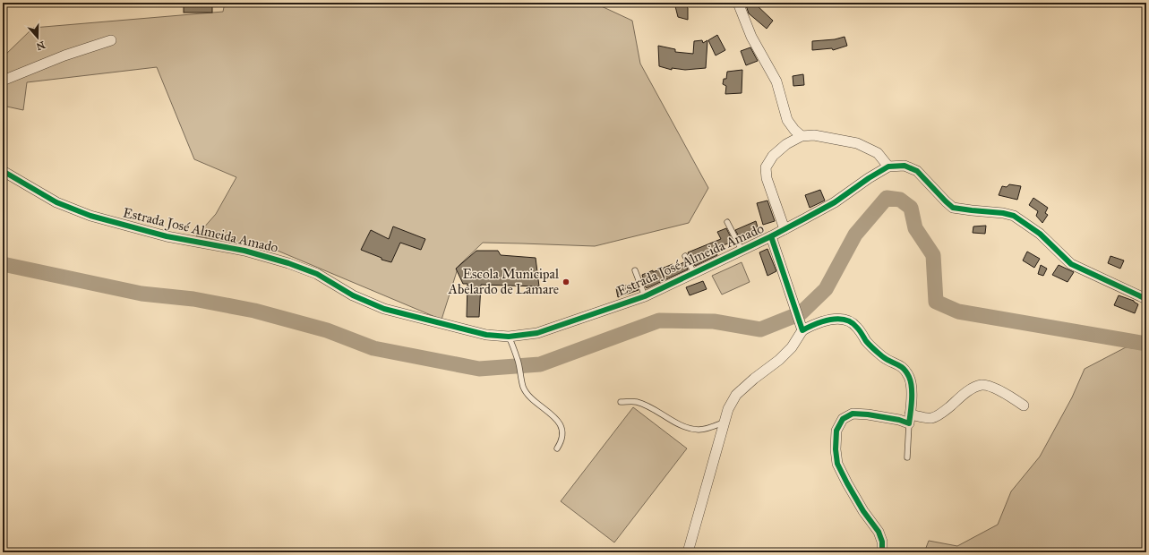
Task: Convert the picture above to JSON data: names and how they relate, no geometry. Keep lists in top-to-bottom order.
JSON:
{
  "streets": {
    "street": ["Estrada José Almeida Amado"]
  },
  "places": ["Escola Municipal Abelardo de Lamare"],
  "north": "bottom"
}
